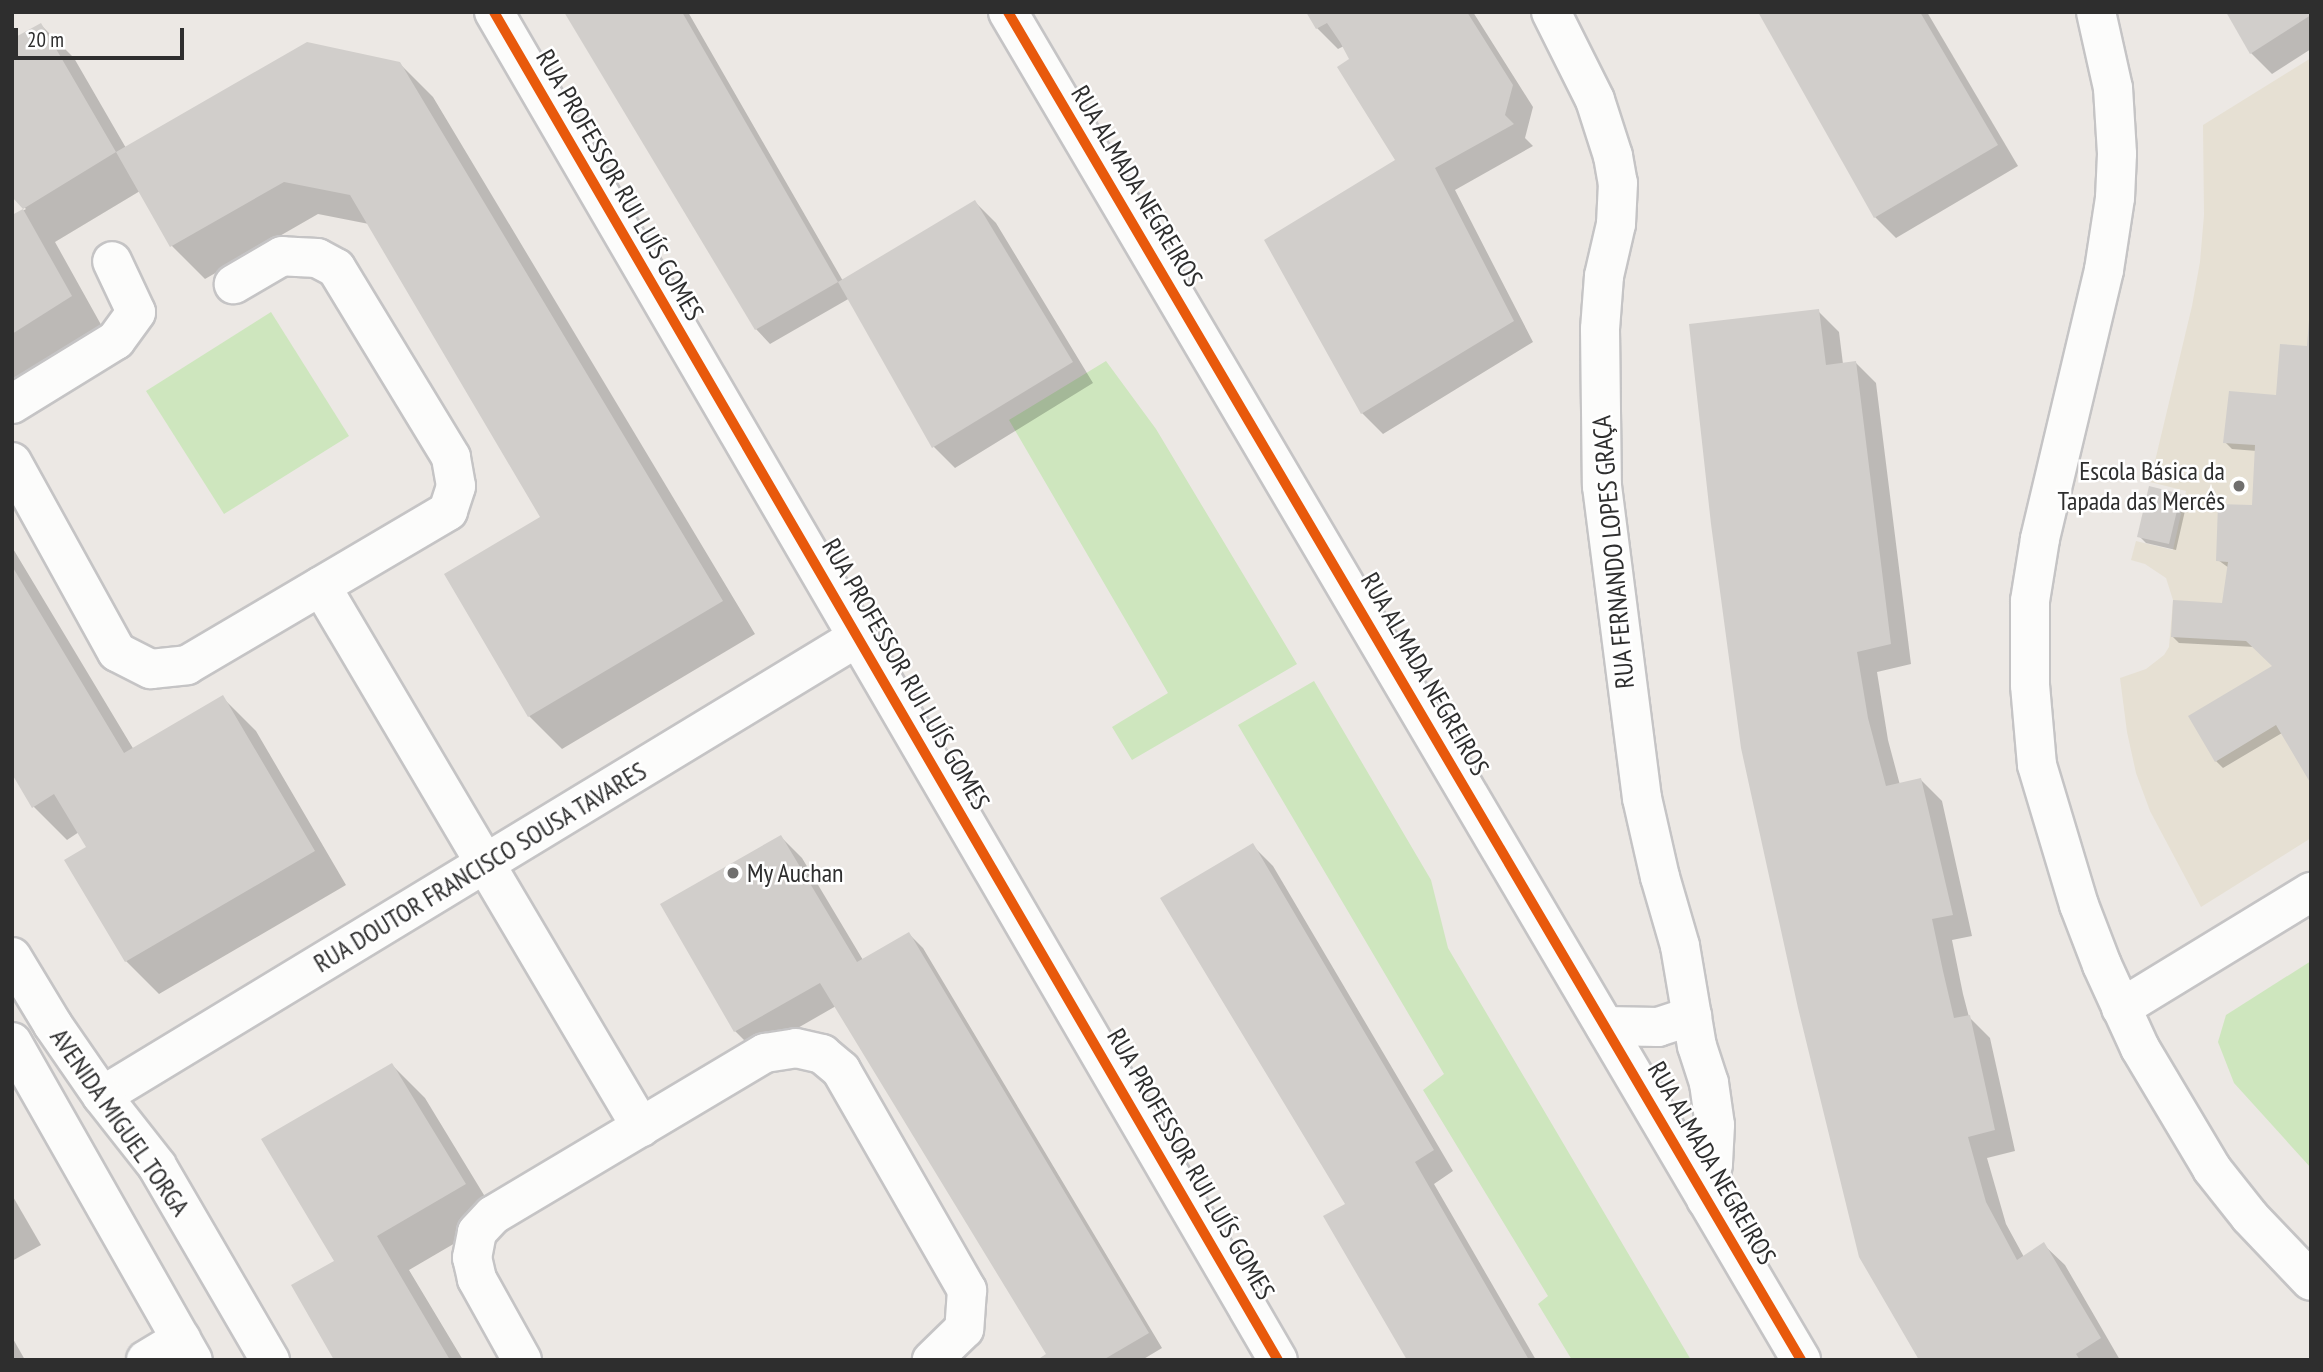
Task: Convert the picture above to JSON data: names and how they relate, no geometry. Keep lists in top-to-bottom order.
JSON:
{
  "streets": {
    "street": [
      "RUA PROFESSOR RUI LUÍS GOMES",
      "RUA ALMADA NEGREIROS",
      "RUA FERNANDO LOPES GRAÇA",
      "RUA DOUTOR FRANCISCO SOUSA TAVARES",
      "AVENIDA MIGUEL TORGA"
    ]
  },
  "crossings": [
    ["RUA PROFESSOR RUI LUÍS GOMES", "RUA DOUTOR FRANCISCO SOUSA TAVARES"],
    ["RUA ALMADA NEGREIROS", "RUA FERNANDO LOPES GRAÇA"],
    ["RUA DOUTOR FRANCISCO SOUSA TAVARES", "AVENIDA MIGUEL TORGA"]
  ],
  "places": ["Escola Básica da Tapada das Mercês", "My Auchan"],
  "scale_bar": "20 m"
}
